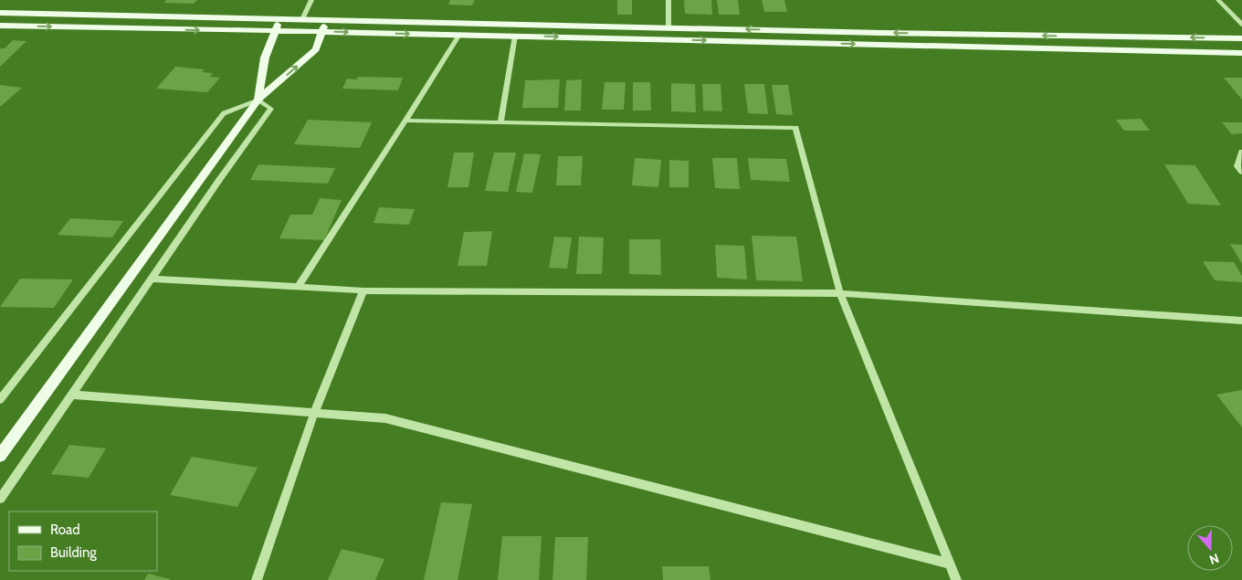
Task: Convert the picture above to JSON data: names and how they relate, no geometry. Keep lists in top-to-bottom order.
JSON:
{
  "legend": ["Road", "Building"],
  "north": "bottom"
}
